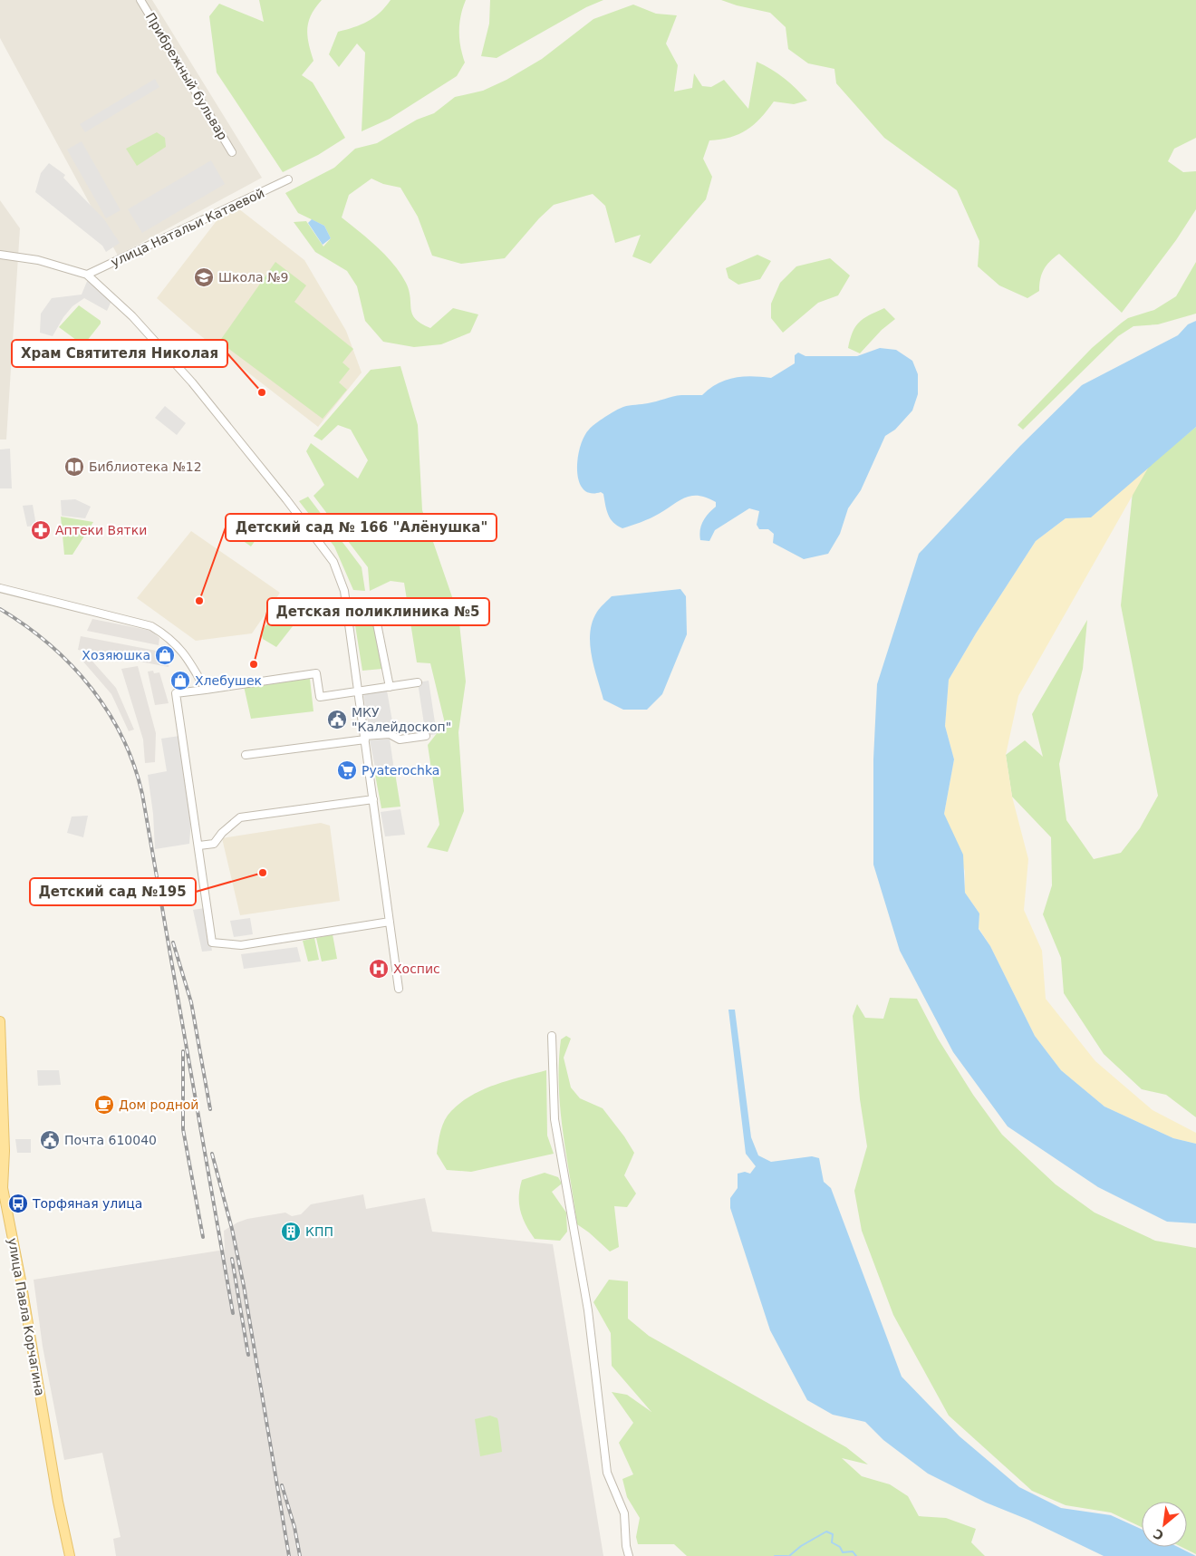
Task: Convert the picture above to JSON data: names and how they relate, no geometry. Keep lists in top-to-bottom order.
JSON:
{
  "streets": {
    "main road": ["улица Павла Корчагина"],
    "street": ["Прибрежный бульвар", "улица Натальи Катаевой"]
  },
  "places": {
    "school or university": ["Школа №9"],
    "other": [
      "Храм Святителя Николая",
      "Детский сад № 166 \"Алёнушка\"",
      "Детская поликлиника №5",
      "Детский сад №195"
    ],
    "library": ["Библиотека №12"],
    "pharmacy": ["Аптеки Вятки"],
    "shop": ["Хозяюшка", "Хлебушек"],
    "public building": ["МКУ \"Калейдоскоп\"", "Почта 610040"],
    "supermarket": ["Pyaterochka"],
    "hospital": ["Хоспис"],
    "cafe": ["Дом родной"],
    "bus stop": ["Торфяная улица"],
    "building": ["КПП"]
  },
  "north": "bottom left"
}
